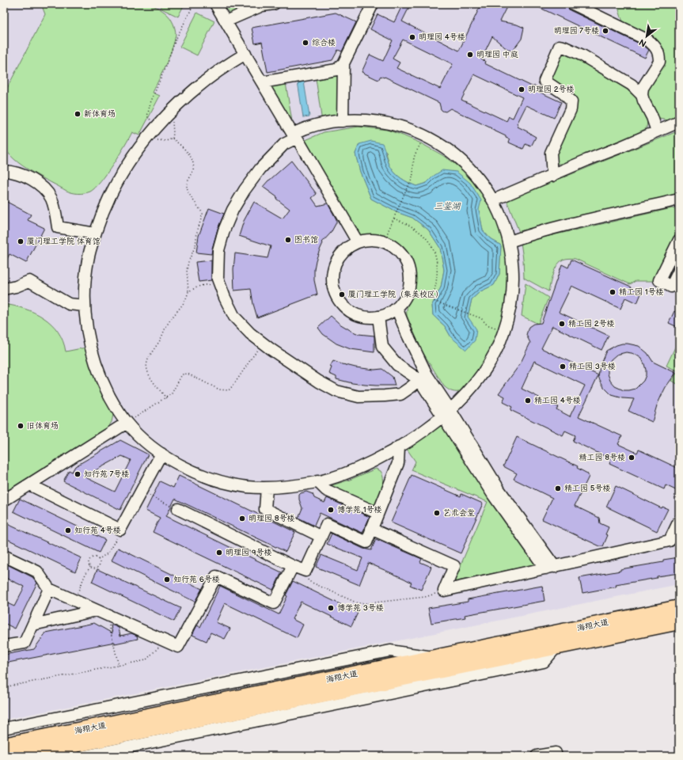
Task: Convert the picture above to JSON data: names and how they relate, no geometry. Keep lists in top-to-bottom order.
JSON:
{
  "streets": {
    "highway": ["海翔大道"]
  },
  "water": ["三鉴湖"],
  "places": [
    "明理园 7号楼",
    "明理园 4号楼",
    "综合楼",
    "明理园 中庭",
    "明理园 2号楼",
    "新体育场",
    "图书馆",
    "厦门理工学院 体育馆",
    "精工园 1号楼",
    "厦门理工学院（集美校区）",
    "精工园 2号楼",
    "精工园 3号楼",
    "精工园 4号楼",
    "旧体育场",
    "精工园 8号楼",
    "知行苑 7号楼",
    "精工园 5号楼",
    "博学苑 1号楼",
    "艺术会堂",
    "明理园 8号楼",
    "知行苑 4号楼",
    "明理园 9号楼",
    "知行苑 6号楼",
    "博学苑 3号楼"
  ],
  "north": "bottom left"
}
